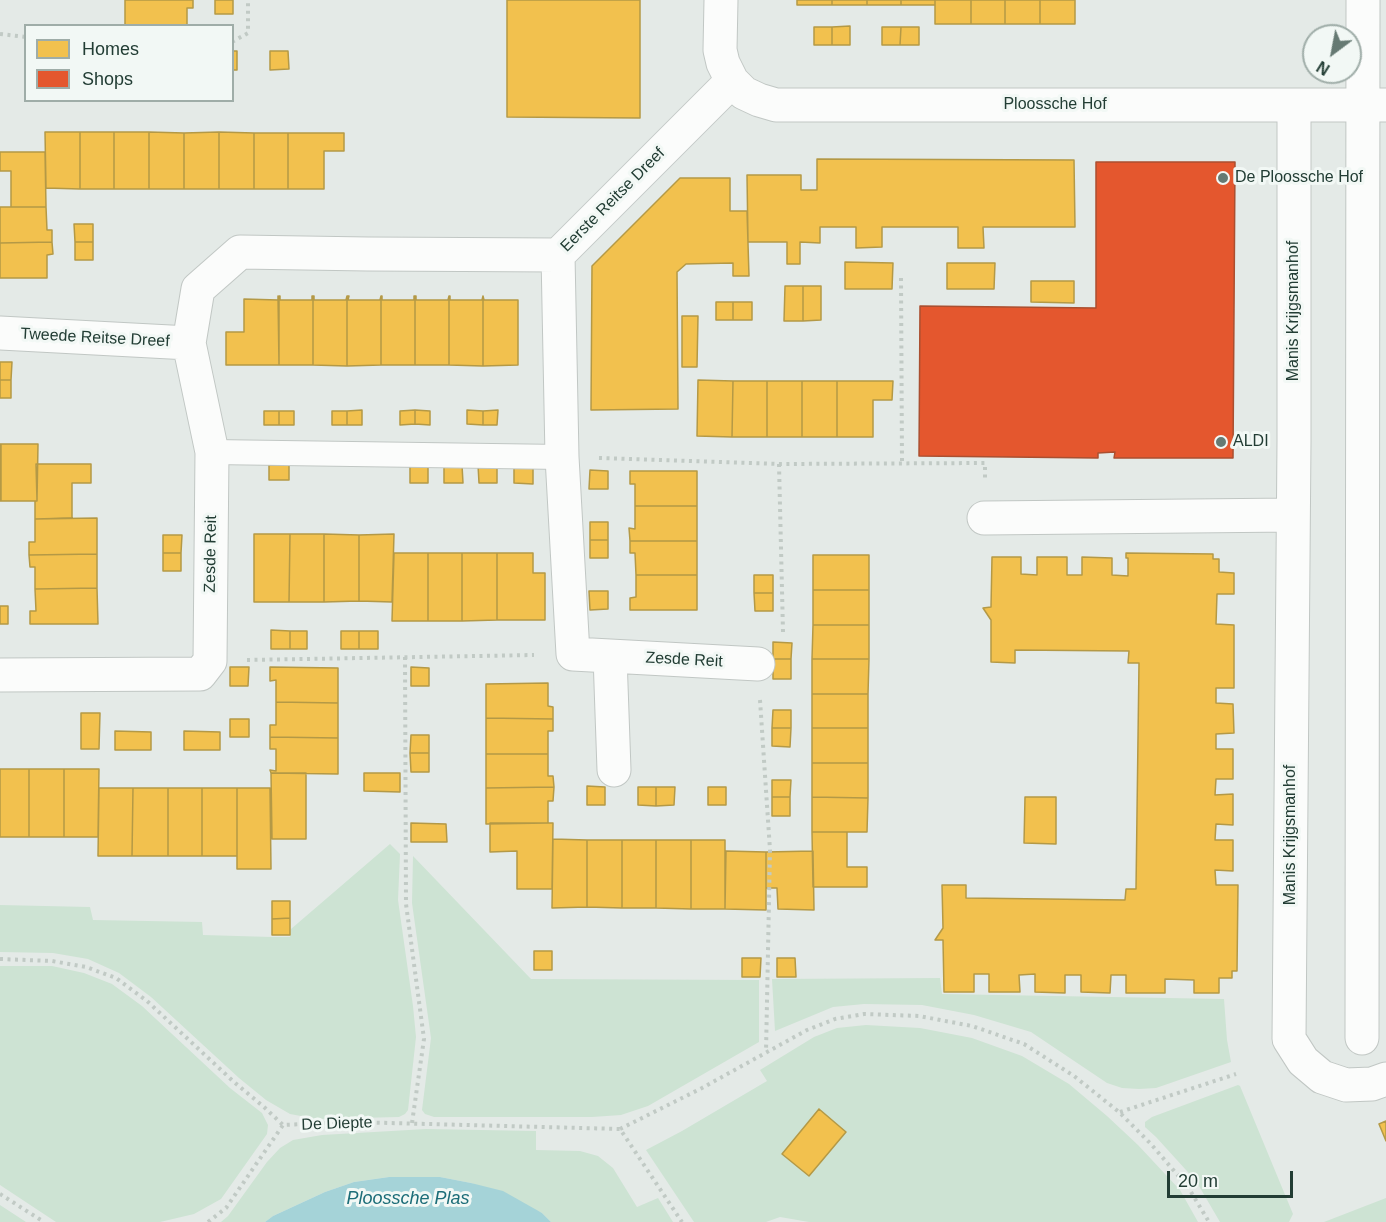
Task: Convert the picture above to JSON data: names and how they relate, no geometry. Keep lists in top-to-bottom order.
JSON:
{
  "streets": {
    "street": [
      "Ploossche Hof",
      "Eerste Reitse Dreef",
      "Manis Krijgsmanhof",
      "Tweede Reitse Dreef",
      "Zesde Reit"
    ],
    "path": ["De Diepte"]
  },
  "crossings": [
    ["Ploossche Hof", "Eerste Reitse Dreef"],
    ["Ploossche Hof", "Manis Krijgsmanhof"],
    ["Eerste Reitse Dreef", "Zesde Reit"],
    ["Tweede Reitse Dreef", "Zesde Reit"]
  ],
  "water": ["Ploossche Plas"],
  "places": ["De Ploossche Hof", "ALDI"],
  "legend": ["Homes", "Shops"],
  "scale_bar": "20 m",
  "north": "bottom left"
}
